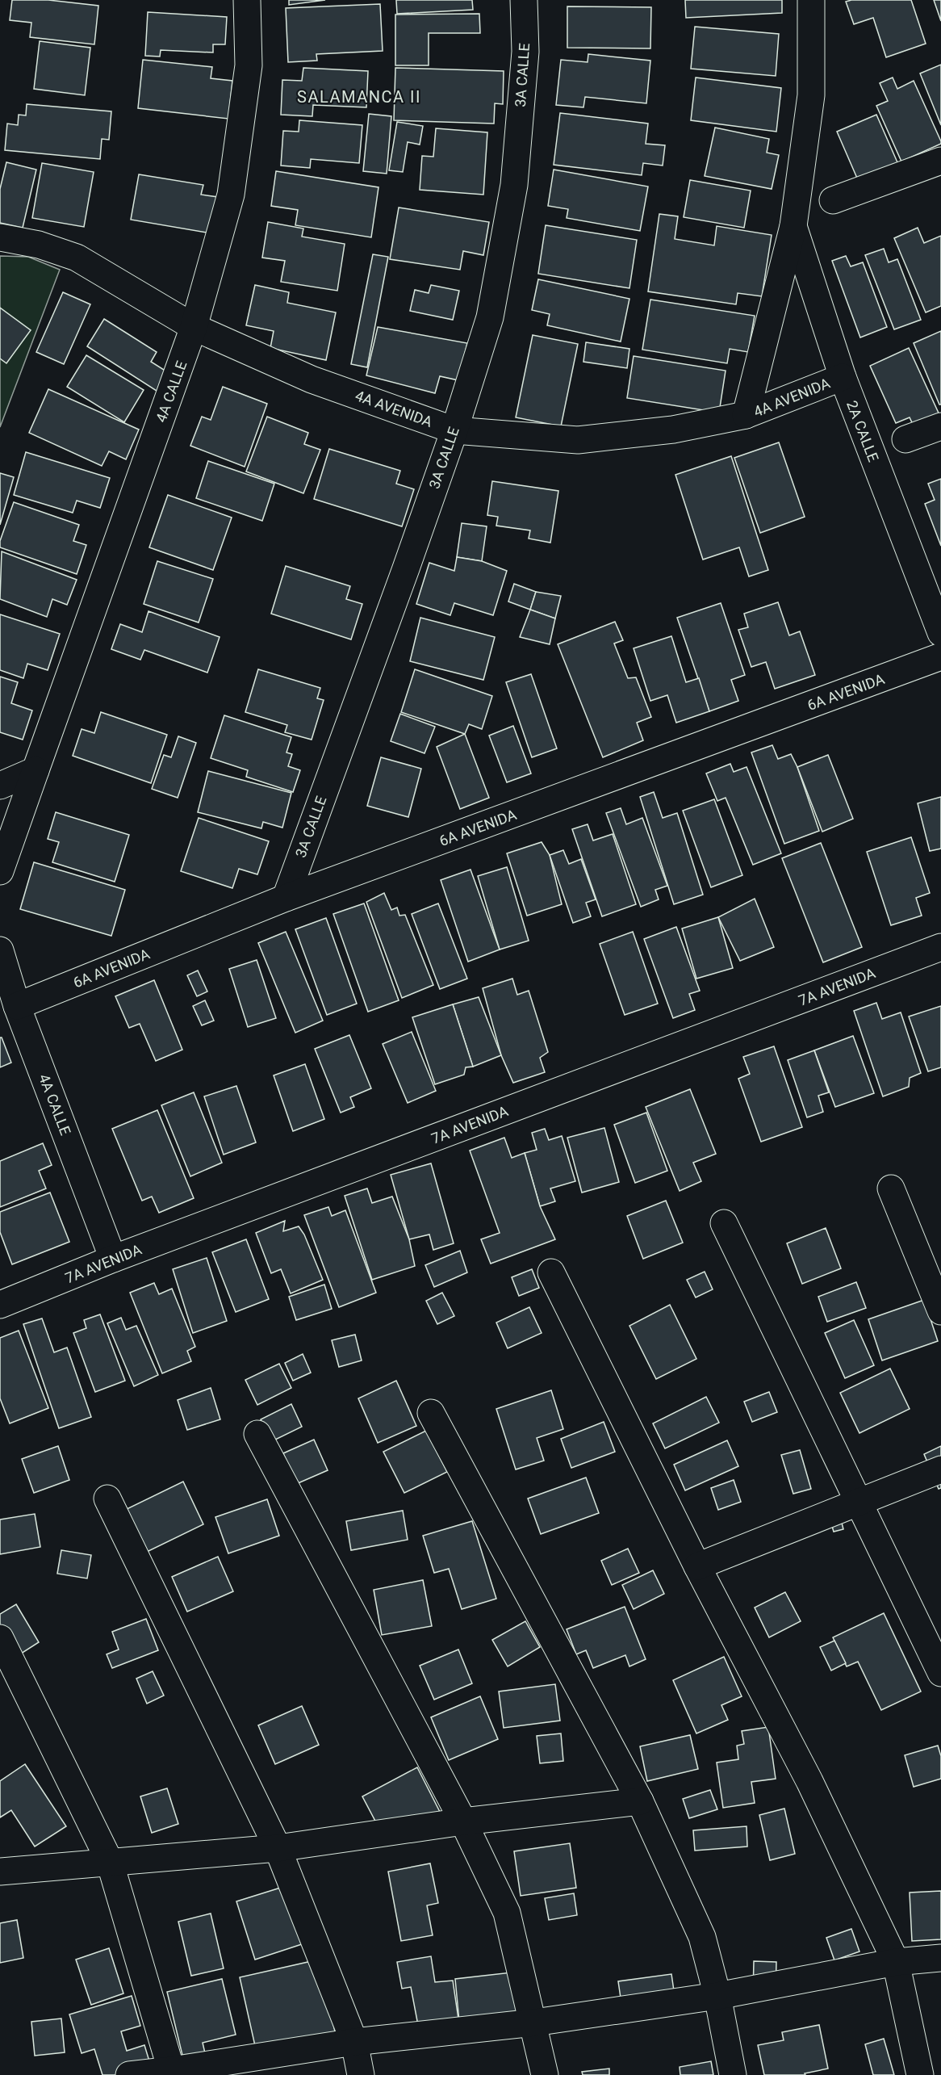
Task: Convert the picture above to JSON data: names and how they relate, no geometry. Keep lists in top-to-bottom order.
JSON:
{
  "streets": {
    "street": [
      "3A CALLE",
      "4A CALLE",
      "4A AVENIDA",
      "2A CALLE",
      "6A AVENIDA",
      "7A AVENIDA"
    ]
  },
  "crossings": [
    ["3A CALLE", "4A AVENIDA"],
    ["3A CALLE", "6A AVENIDA"],
    ["4A CALLE", "4A AVENIDA"],
    ["4A CALLE", "6A AVENIDA"],
    ["4A CALLE", "7A AVENIDA"],
    ["4A AVENIDA", "2A CALLE"]
  ],
  "districts": ["SALAMANCA II"]
}
